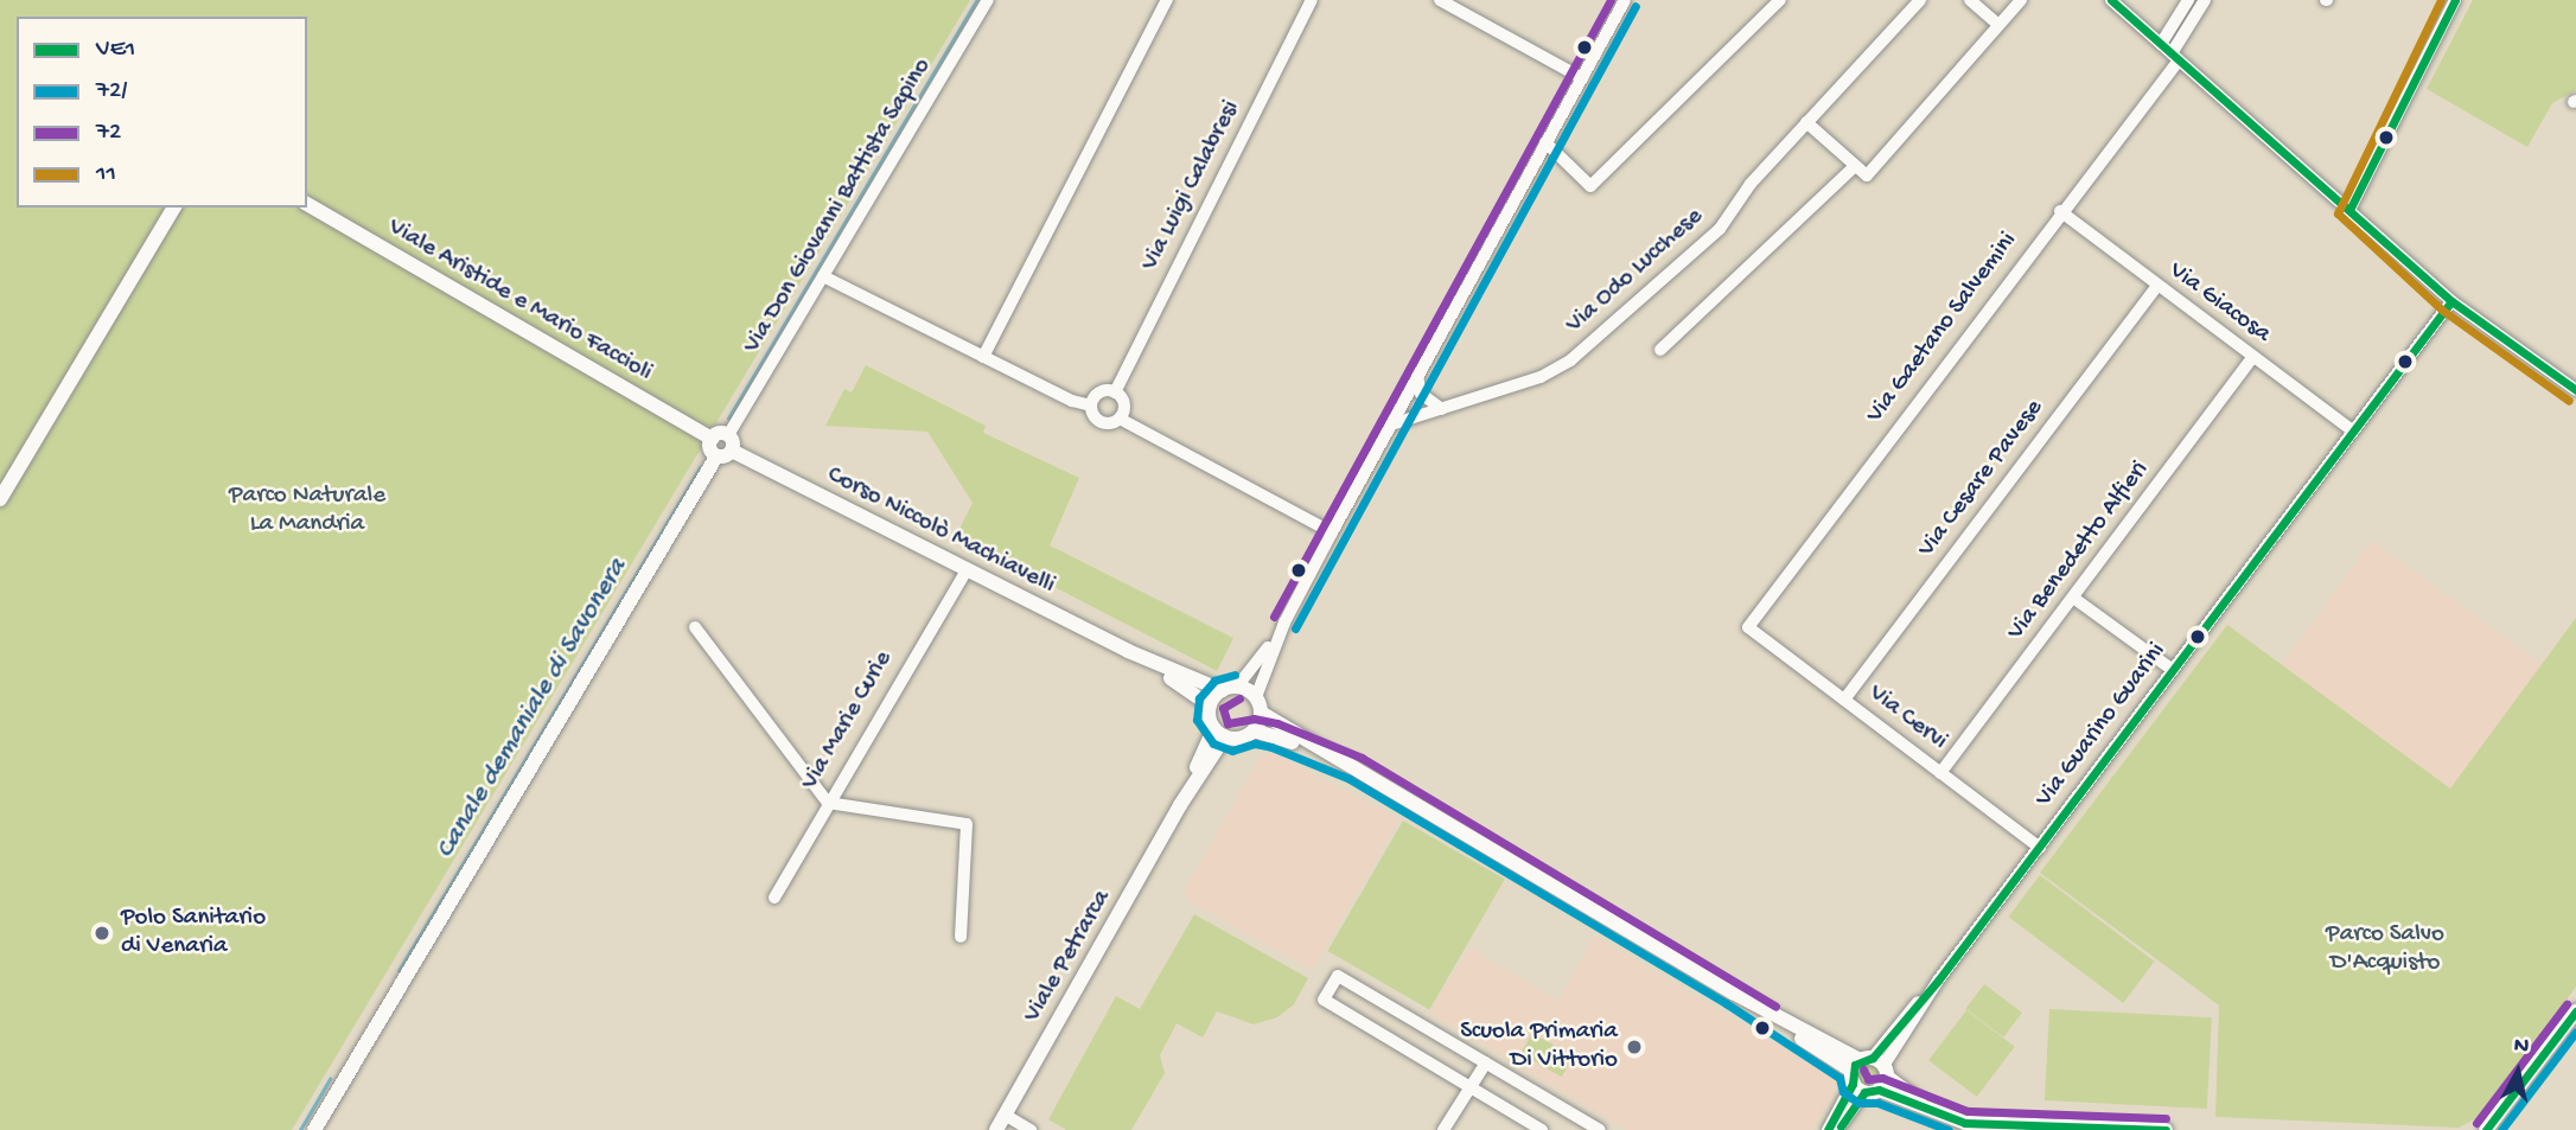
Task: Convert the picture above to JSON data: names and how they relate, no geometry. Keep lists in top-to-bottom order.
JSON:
{
  "streets": {
    "street": [
      "Via Luigi Calabresi",
      "Via Don Giovanni Battista Sapino",
      "Via Odo Lucchese",
      "Viale Aristide e Mario Faccioli",
      "Via Giacosa",
      "Via Gaetano Salvemini",
      "Via Cesare Pavese",
      "Corso Niccolò Machiavelli",
      "Via Benedetto Alfieri",
      "Via Cervi",
      "Via Marie Curie",
      "Via Guarino Guarini",
      "Viale Petrarca"
    ]
  },
  "crossings": [
    ["Via Don Giovanni Battista Sapino", "Corso Niccolò Machiavelli"],
    ["Via Giacosa", "Via Gaetano Salvemini"],
    ["Via Giacosa", "Via Cesare Pavese"],
    ["Via Giacosa", "Via Benedetto Alfieri"],
    ["Via Giacosa", "Via Guarino Guarini"],
    ["Via Gaetano Salvemini", "Via Cervi"],
    ["Via Cesare Pavese", "Via Cervi"],
    ["Corso Niccolò Machiavelli", "Via Marie Curie"],
    ["Corso Niccolò Machiavelli", "Viale Petrarca"],
    ["Via Benedetto Alfieri", "Via Cervi"],
    ["Via Cervi", "Via Guarino Guarini"]
  ],
  "water": ["Canale demaniale di Savonera"],
  "parks": ["Parco Naturale La Mandria", "Parco Salvo D'Acquisto"],
  "places": ["Polo Sanitario di Venaria", "Scuola Primaria Di Vittorio"],
  "lines": [
    "transit line VE1",
    "transit line 72",
    "transit line 11",
    "transit line 72/"
  ],
  "legend": [
    "VE1",
    "72/",
    "72",
    "11"
  ],
  "north": "top"
}
